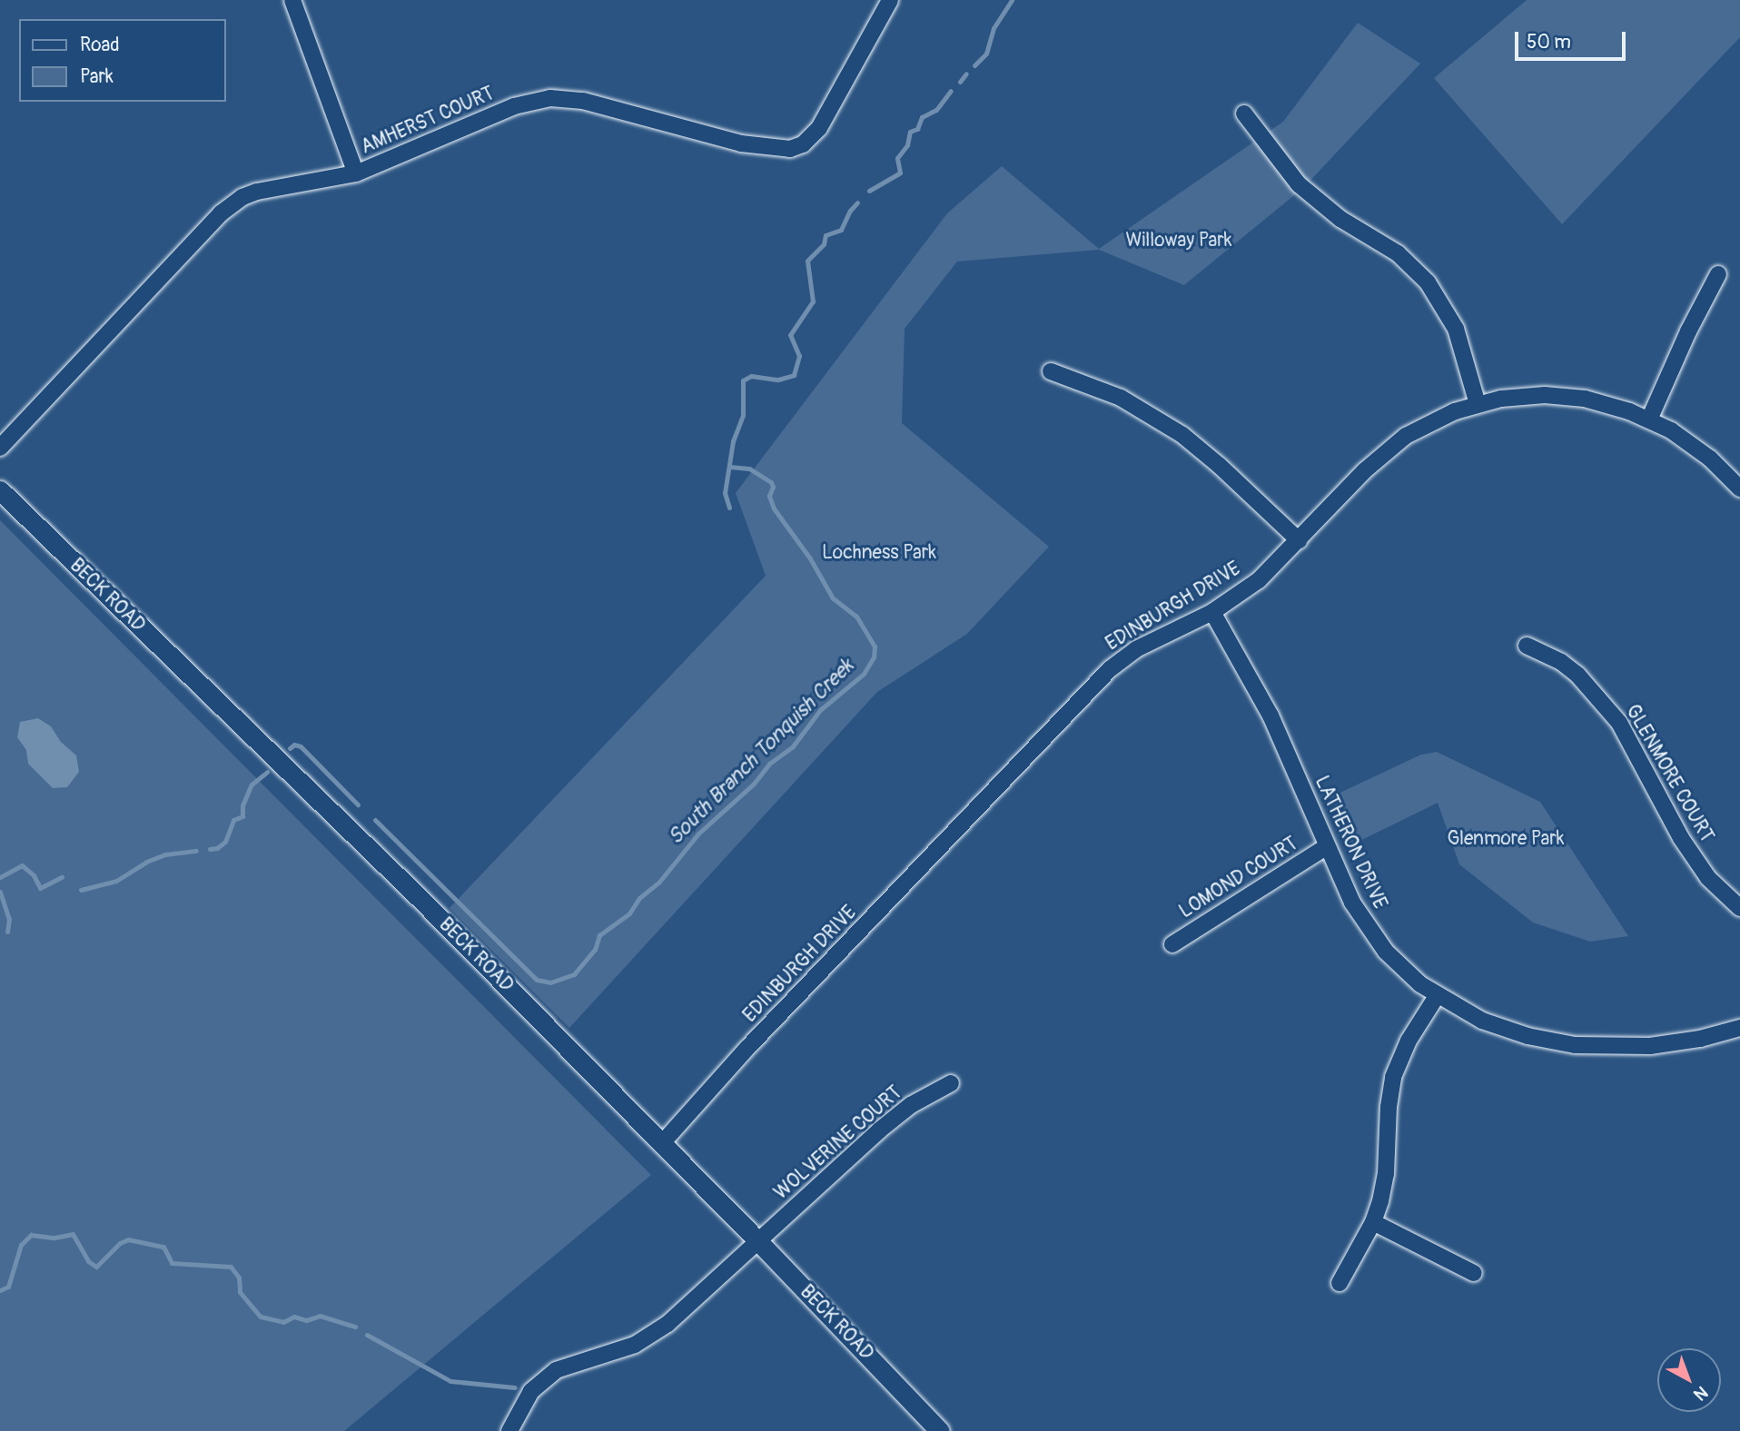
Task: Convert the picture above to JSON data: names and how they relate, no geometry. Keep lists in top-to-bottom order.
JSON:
{
  "streets": {
    "main road": ["BECK ROAD"],
    "street": [
      "AMHERST COURT",
      "EDINBURGH DRIVE",
      "GLENMORE COURT",
      "LATHERON DRIVE",
      "LOMOND COURT",
      "WOLVERINE COURT"
    ]
  },
  "crossings": [
    ["BECK ROAD", "EDINBURGH DRIVE"],
    ["BECK ROAD", "WOLVERINE COURT"],
    ["EDINBURGH DRIVE", "LATHERON DRIVE"],
    ["LATHERON DRIVE", "LOMOND COURT"]
  ],
  "water": ["South Branch Tonquish Creek"],
  "parks": ["Willoway Park", "Lochness Park", "Glenmore Park"],
  "legend": ["Road", "Park"],
  "scale_bar": "50 m",
  "north": "bottom right"
}
